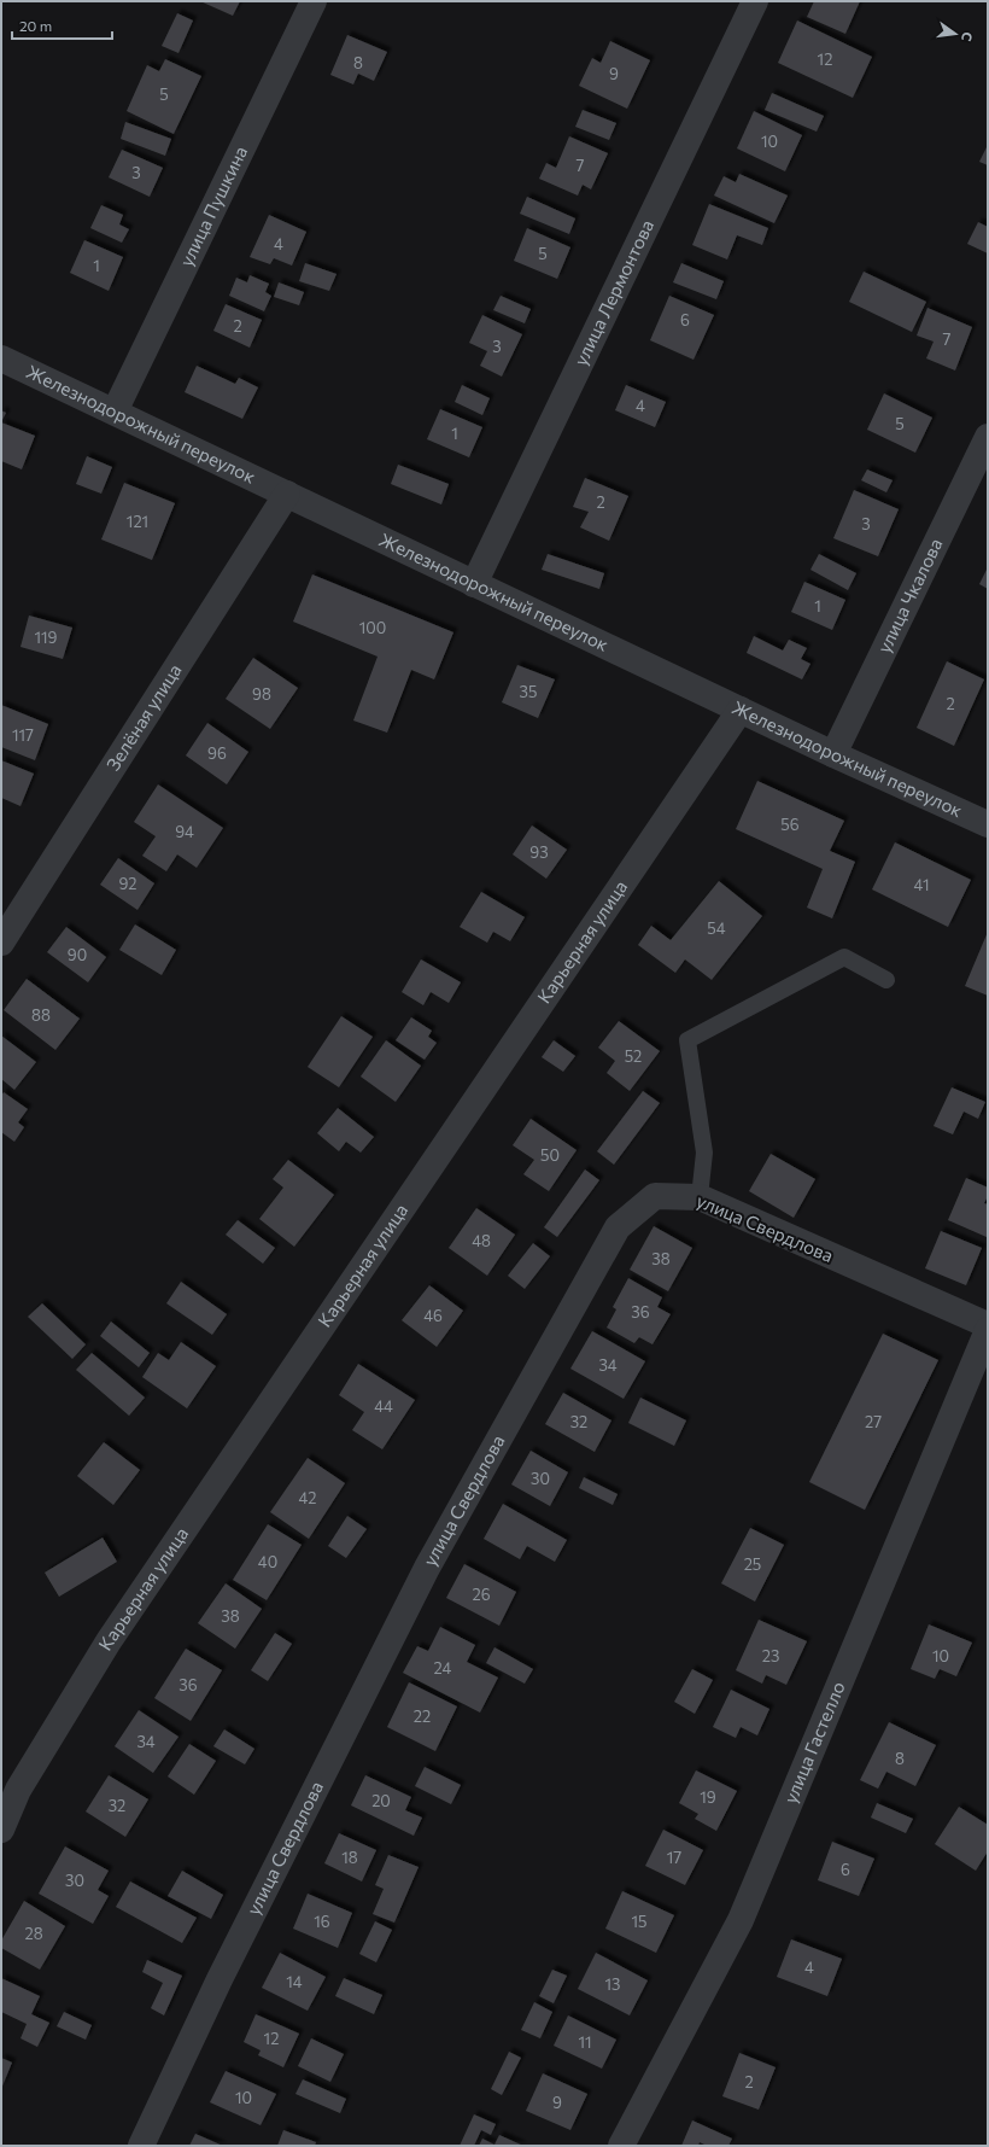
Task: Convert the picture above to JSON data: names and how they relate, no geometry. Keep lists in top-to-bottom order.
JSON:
{
  "streets": {
    "street": [
      "улица Пушкина",
      "улица Лермонтова",
      "Железнодорожный переулок",
      "улица Чкалова",
      "Зелёная улица",
      "Карьерная улица",
      "улица Свердлова",
      "улица Гастелло"
    ]
  },
  "crossings": [
    ["улица Пушкина", "Железнодорожный переулок"],
    ["улица Лермонтова", "Железнодорожный переулок"],
    ["Железнодорожный переулок", "улица Чкалова"],
    ["Железнодорожный переулок", "Зелёная улица"],
    ["Железнодорожный переулок", "Карьерная улица"]
  ],
  "house_numbers": [
    "12",
    "8",
    "9",
    "5",
    "10",
    "7",
    "3",
    "4",
    "5",
    "1",
    "6",
    "2",
    "7",
    "3",
    "4",
    "5",
    "1",
    "2",
    "121",
    "3",
    "1",
    "100",
    "119",
    "35",
    "98",
    "2",
    "117",
    "96",
    "56",
    "94",
    "93",
    "92",
    "41",
    "54",
    "90",
    "88",
    "52",
    "50",
    "48",
    "38",
    "36",
    "46",
    "34",
    "44",
    "32",
    "27",
    "30",
    "42",
    "40",
    "25",
    "26",
    "38",
    "23",
    "10",
    "24",
    "36",
    "22",
    "34",
    "8",
    "19",
    "20",
    "32",
    "18",
    "17",
    "6",
    "30",
    "16",
    "15",
    "28",
    "4",
    "14",
    "13",
    "12",
    "11",
    "2",
    "10",
    "9"
  ],
  "scale_bar": "20 m",
  "north": "right"
}
